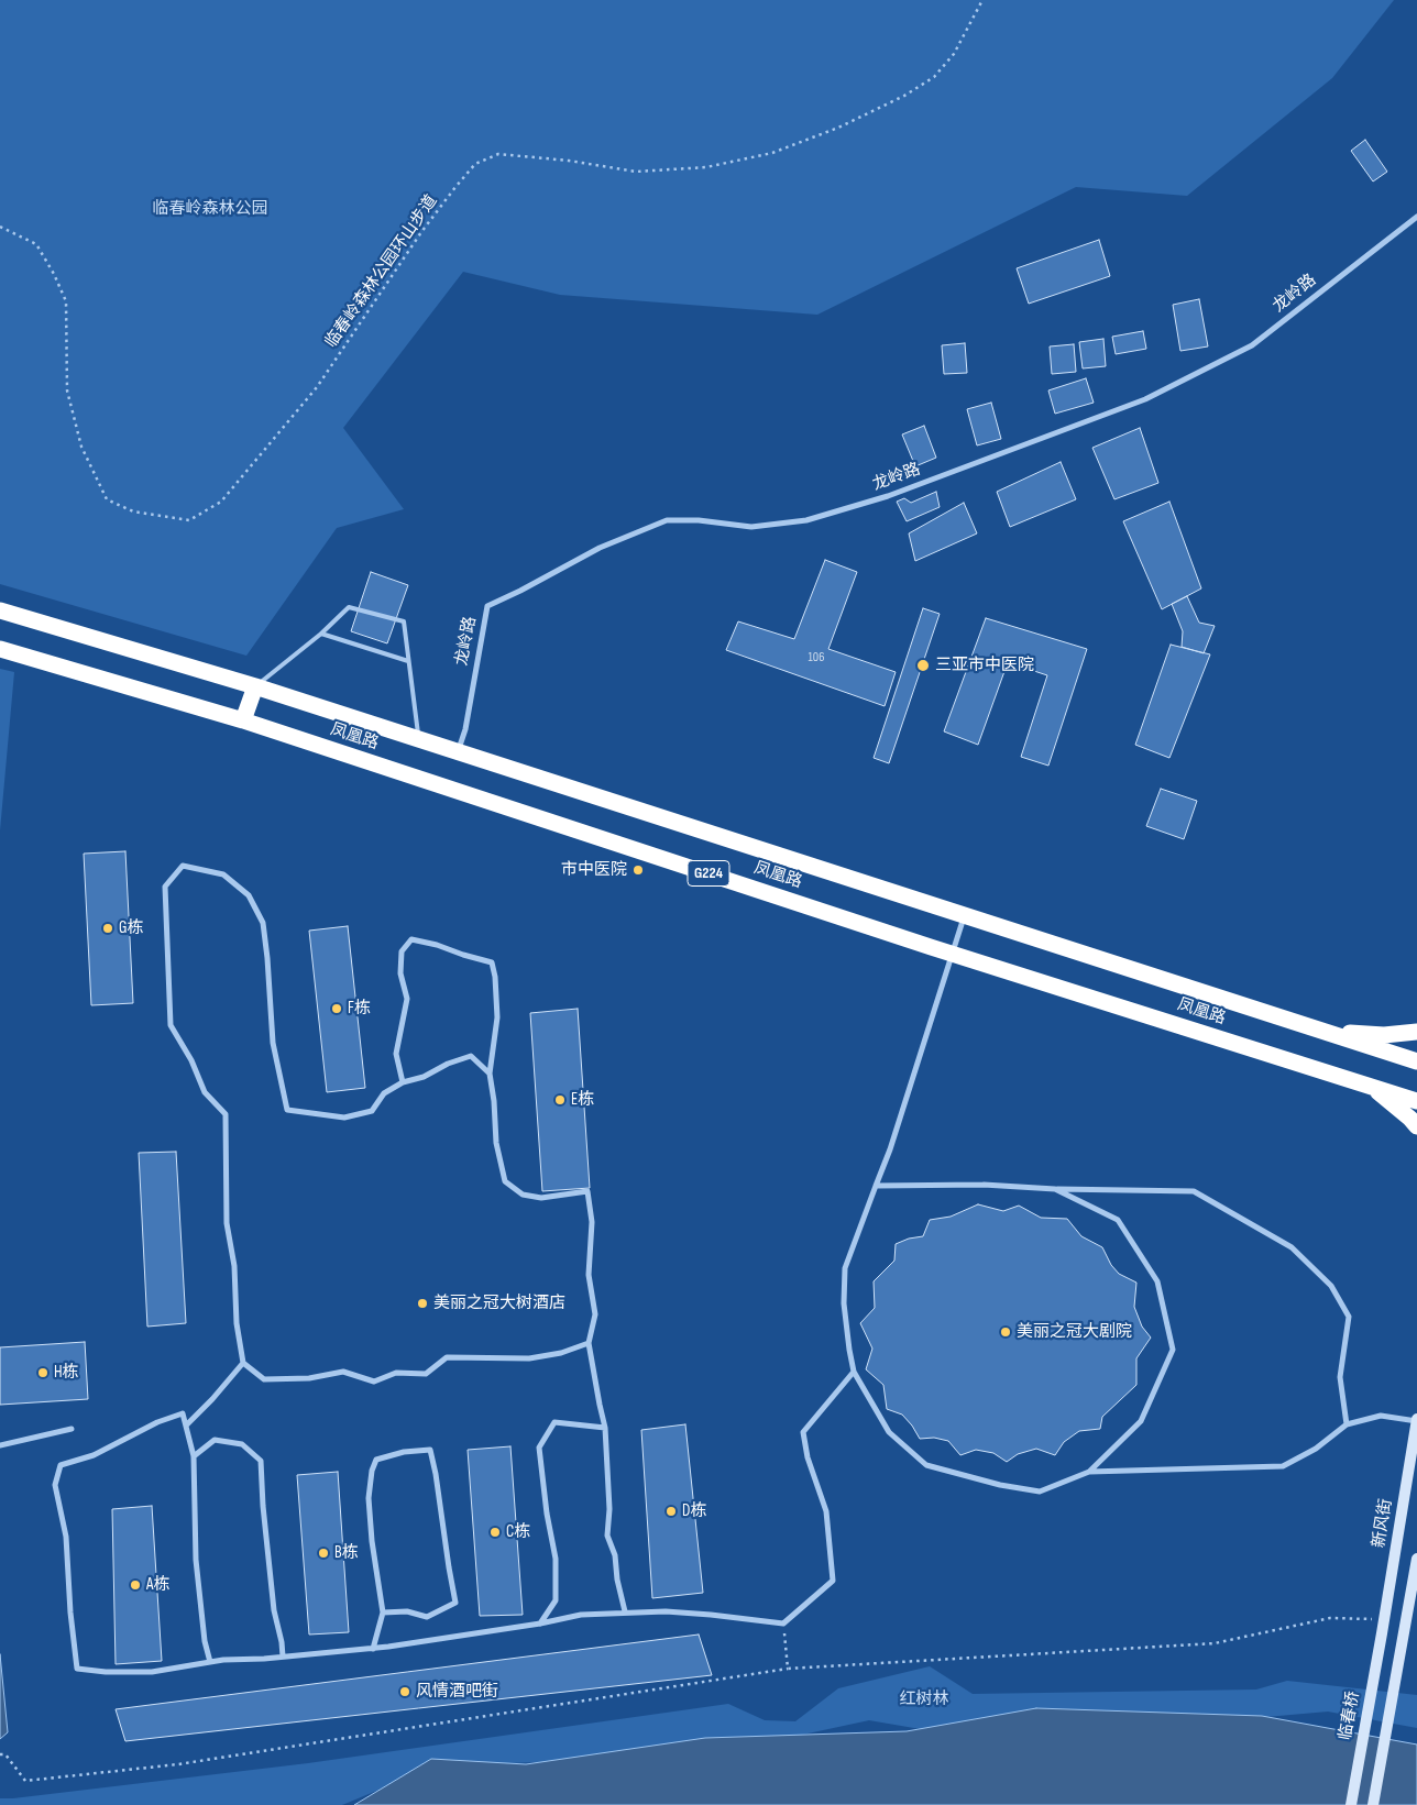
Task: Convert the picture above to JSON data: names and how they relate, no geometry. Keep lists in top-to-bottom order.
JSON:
{
  "streets": {
    "highway": ["凤凰路", "G224"],
    "main road": ["新风街", "临春桥"],
    "street": ["龙岭路"],
    "path": ["临春岭森林公园环山步道"]
  },
  "crossings": [
    ["龙岭路", "凤凰路"],
    ["新风街", "临春桥"]
  ],
  "parks": ["临春岭森林公园", "红树林"],
  "places": [
    "三亚市中医院",
    "市中医院",
    "G栋",
    "F栋",
    "E栋",
    "美丽之冠大树酒店",
    "美丽之冠大剧院",
    "H栋",
    "D栋",
    "C栋",
    "B栋",
    "A栋",
    "风情酒吧街"
  ],
  "house_numbers": ["106"]
}
